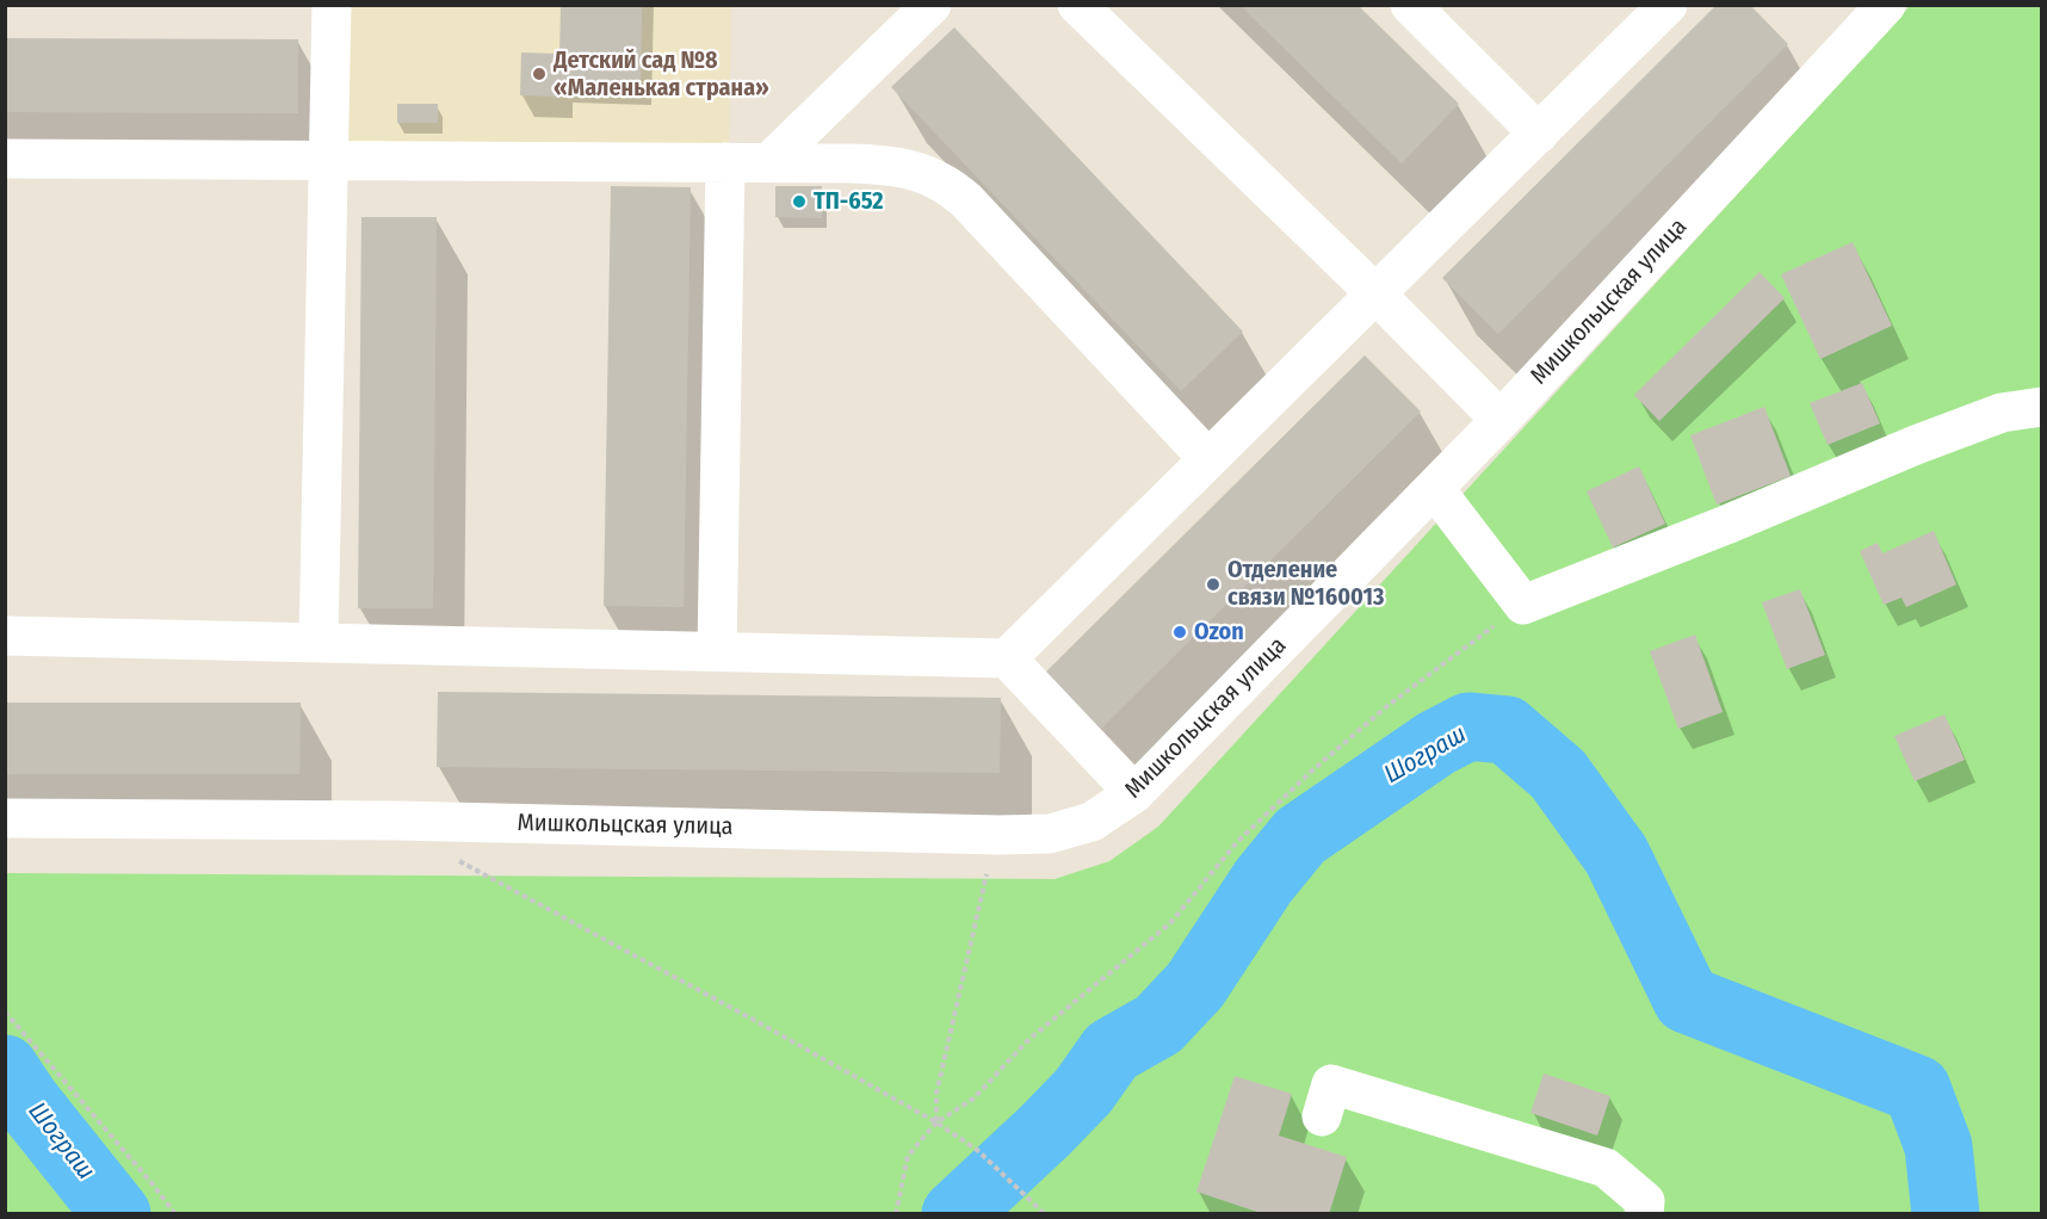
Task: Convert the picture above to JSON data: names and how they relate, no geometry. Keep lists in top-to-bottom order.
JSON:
{
  "streets": {
    "street": ["Мишкольцская улица"]
  },
  "water": ["Шограш"],
  "places": [
    "Детский сад №8 «Маленькая страна»",
    "ТП-652",
    "Отделение связи №160013",
    "Ozon"
  ]
}
